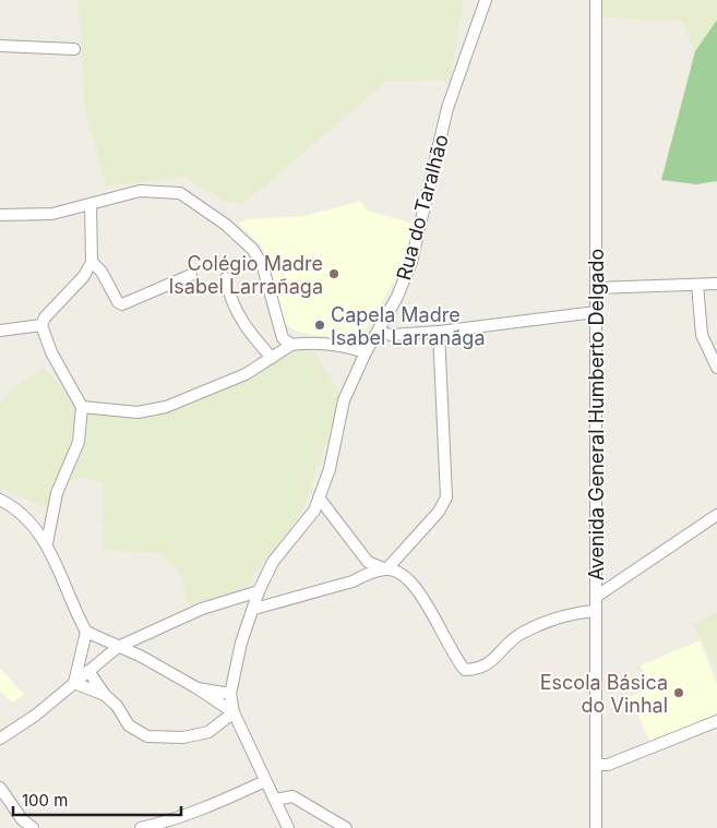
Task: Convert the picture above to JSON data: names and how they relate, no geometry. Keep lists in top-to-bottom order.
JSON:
{
  "streets": {
    "street": ["Rua do Taralhão", "Avenida General Humberto Delgado"]
  },
  "places": ["Colégio Madre Isabel Larrañaga", "Capela Madre Isabel Larranãga", "Escola Básica do Vinhal"],
  "scale_bar": "100 m"
}
